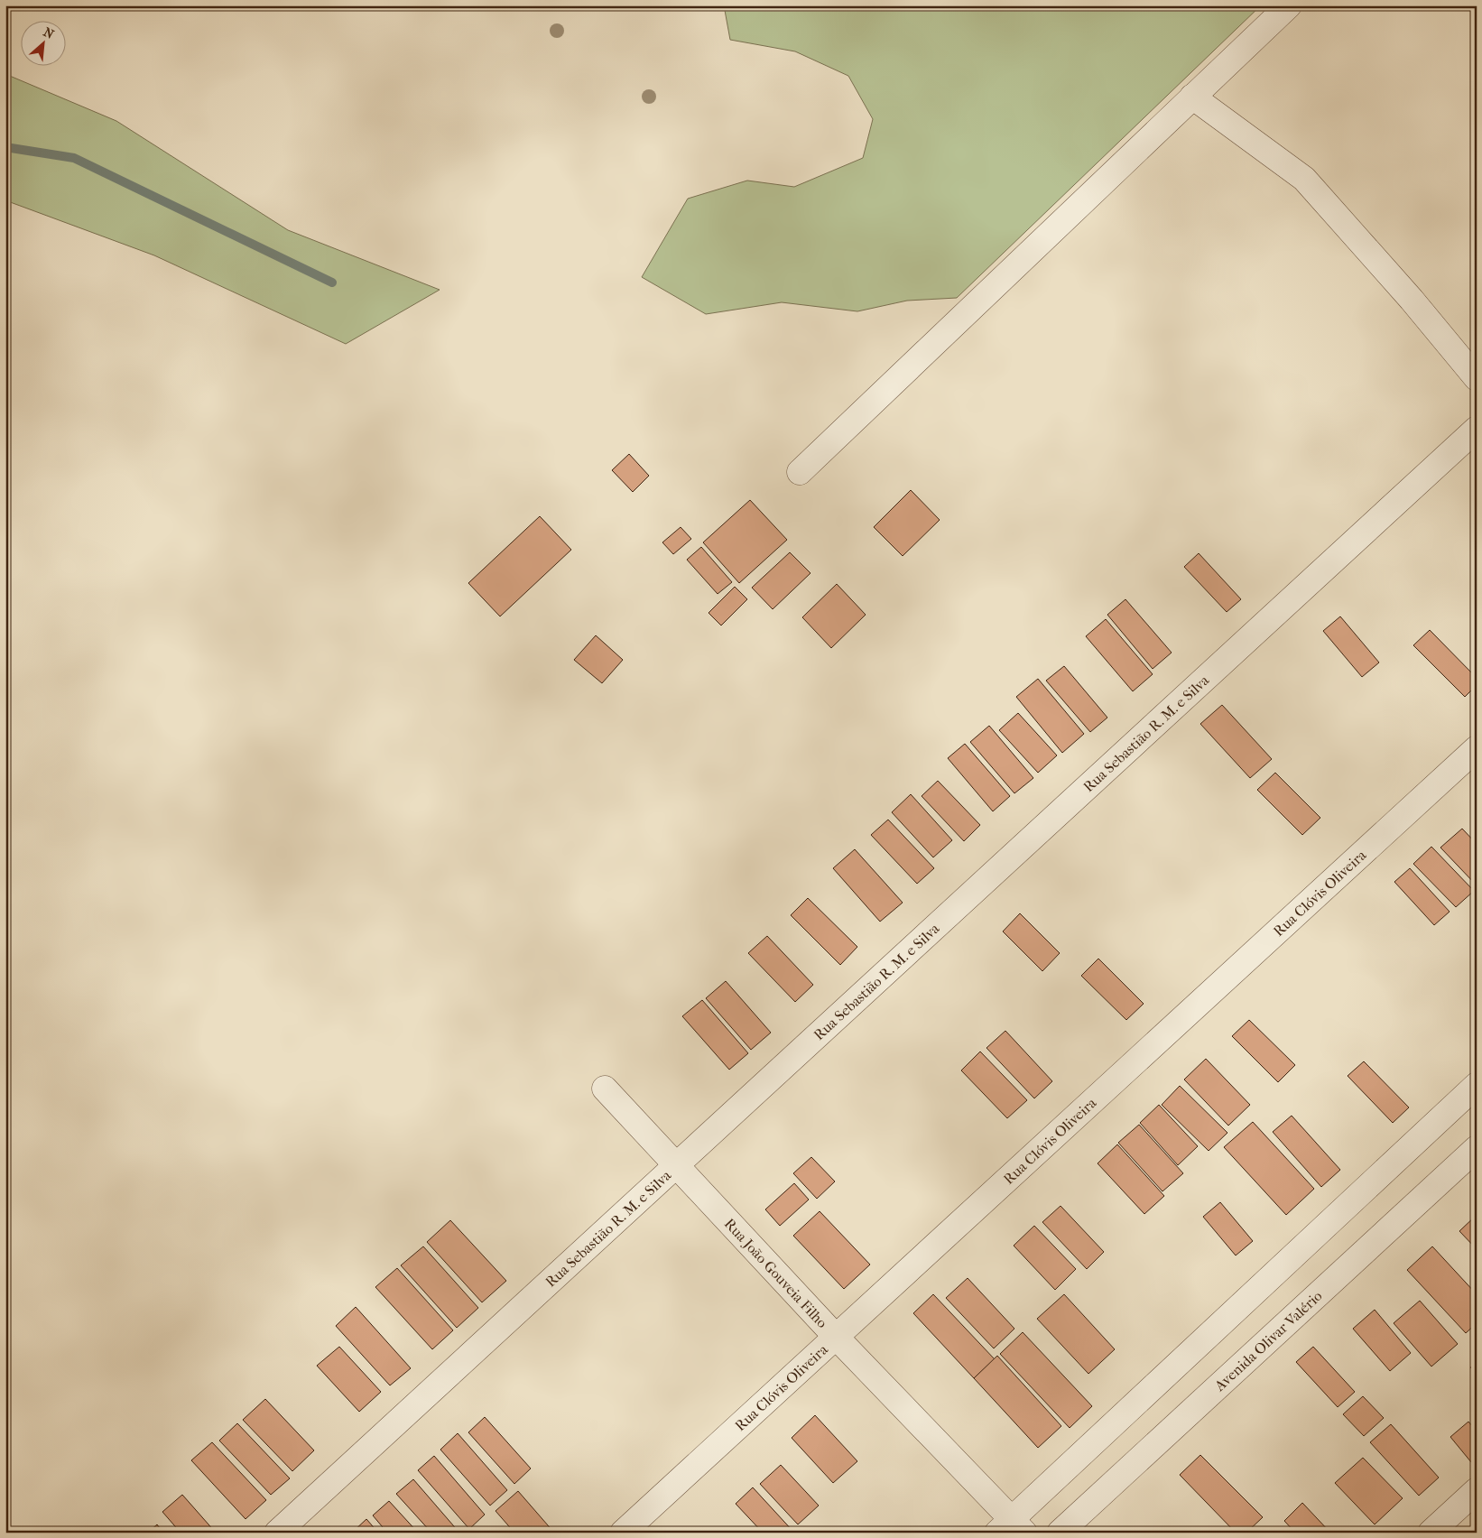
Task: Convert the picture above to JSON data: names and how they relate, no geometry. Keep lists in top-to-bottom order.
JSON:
{
  "streets": {
    "street": [
      "Rua Sebastião R. M. e Silva",
      "Rua Clóvis Oliveira",
      "Rua João Gouveia Filho",
      "Avenida Olivar Valério"
    ]
  },
  "crossings": [
    ["Rua Sebastião R. M. e Silva", "Rua João Gouveia Filho"],
    ["Rua Clóvis Oliveira", "Rua João Gouveia Filho"]
  ],
  "north": "top right"
}
